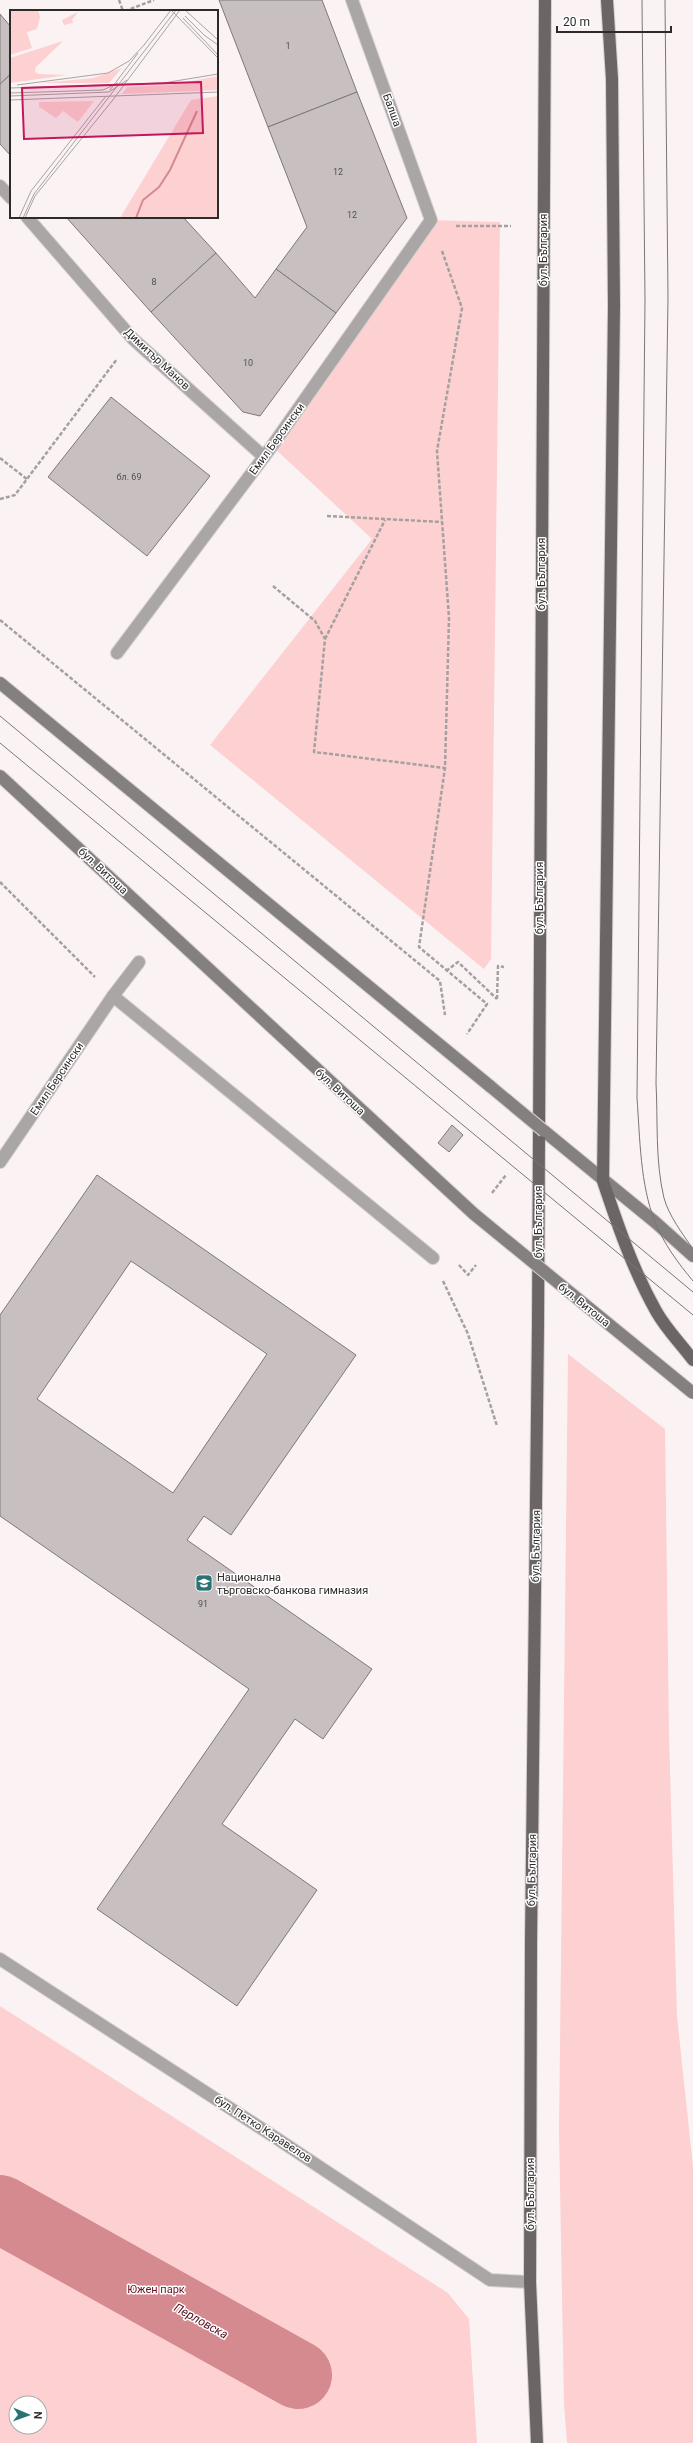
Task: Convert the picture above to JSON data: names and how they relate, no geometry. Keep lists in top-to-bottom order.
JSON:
{
  "streets": {
    "main road": ["бул. България"],
    "street": [
      "Балша",
      "Димитър Манов",
      "Емил Берсински",
      "бул. Витоша",
      "бул. Петко Каравелов"
    ]
  },
  "crossings": [
    ["Балша", "Емил Берсински"],
    ["бул. България", "бул. Петко Каравелов"],
    ["Димитър Манов", "Емил Берсински"]
  ],
  "water": ["Перловска"],
  "parks": ["Южен парк"],
  "places": {
    "school or university": ["Национална търговско-банкова гимназия"]
  },
  "house_numbers": [
    "1",
    "12",
    "12",
    "8",
    "10",
    "бл. 69",
    "91"
  ],
  "scale_bar": "20 m",
  "north": "right"
}
